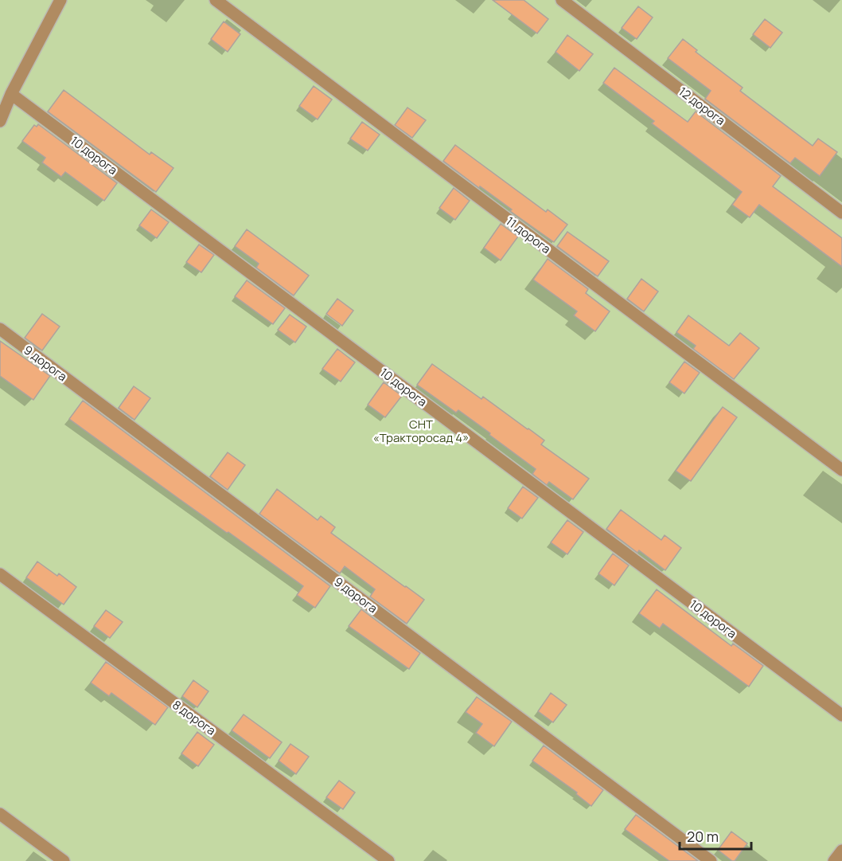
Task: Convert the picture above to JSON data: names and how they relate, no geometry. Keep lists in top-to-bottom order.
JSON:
{
  "streets": {
    "street": [
      "12 дорога",
      "10 дорога",
      "11 дорога",
      "9 дорога",
      "8 дорога"
    ]
  },
  "parks": ["СНТ «Тракторосад 4»"],
  "scale_bar": "20 m"
}
